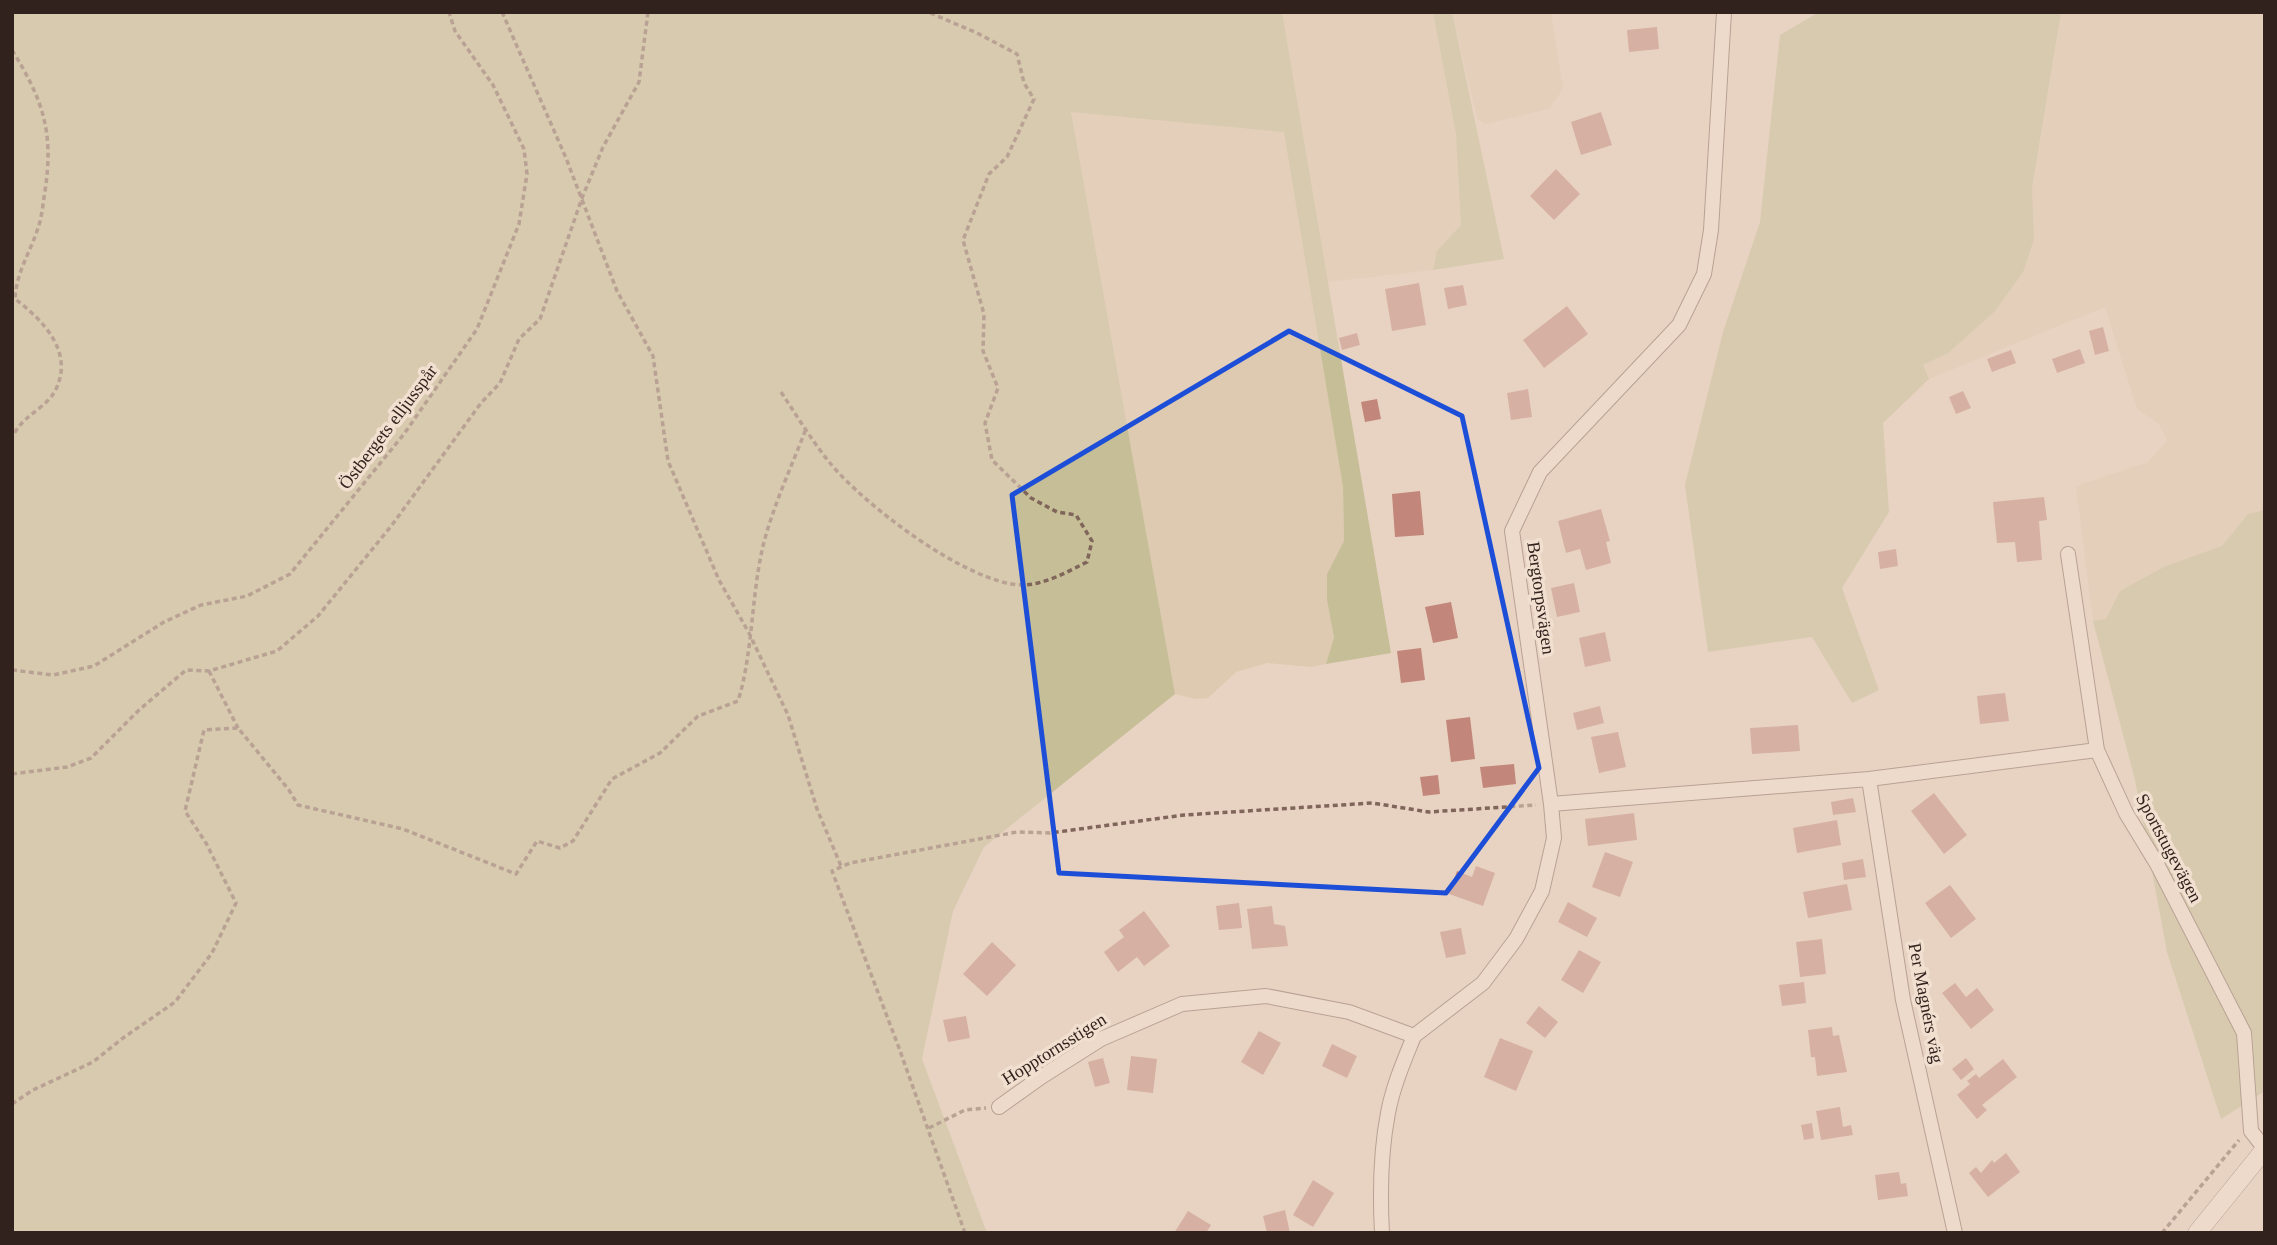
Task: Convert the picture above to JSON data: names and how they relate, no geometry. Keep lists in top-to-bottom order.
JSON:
{
  "streets": {
    "street": [
      "Bergtorpsvägen",
      "Sportstugevägen",
      "Per Magnérs väg",
      "Hopptornsstigen"
    ],
    "path": ["Östbergets elljusspår"]
  },
  "crossings": [
    ["Bergtorpsvägen", "Hopptornsstigen"]
  ]
}
